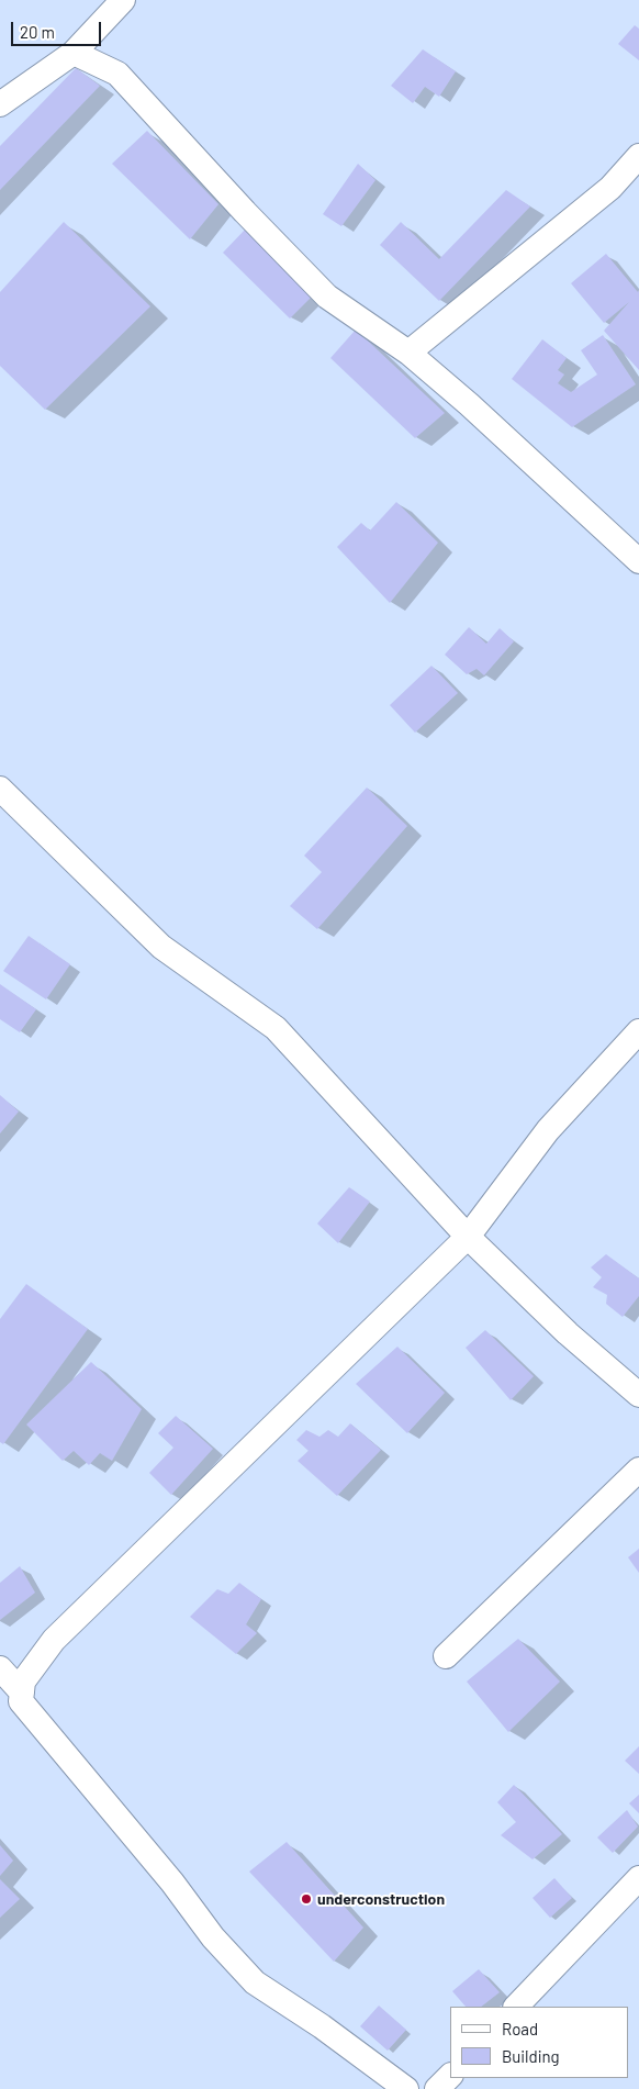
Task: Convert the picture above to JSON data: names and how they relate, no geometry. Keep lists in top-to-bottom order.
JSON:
{
  "places": ["underconstruction"],
  "legend": ["Road", "Building"],
  "scale_bar": "20 m"
}
